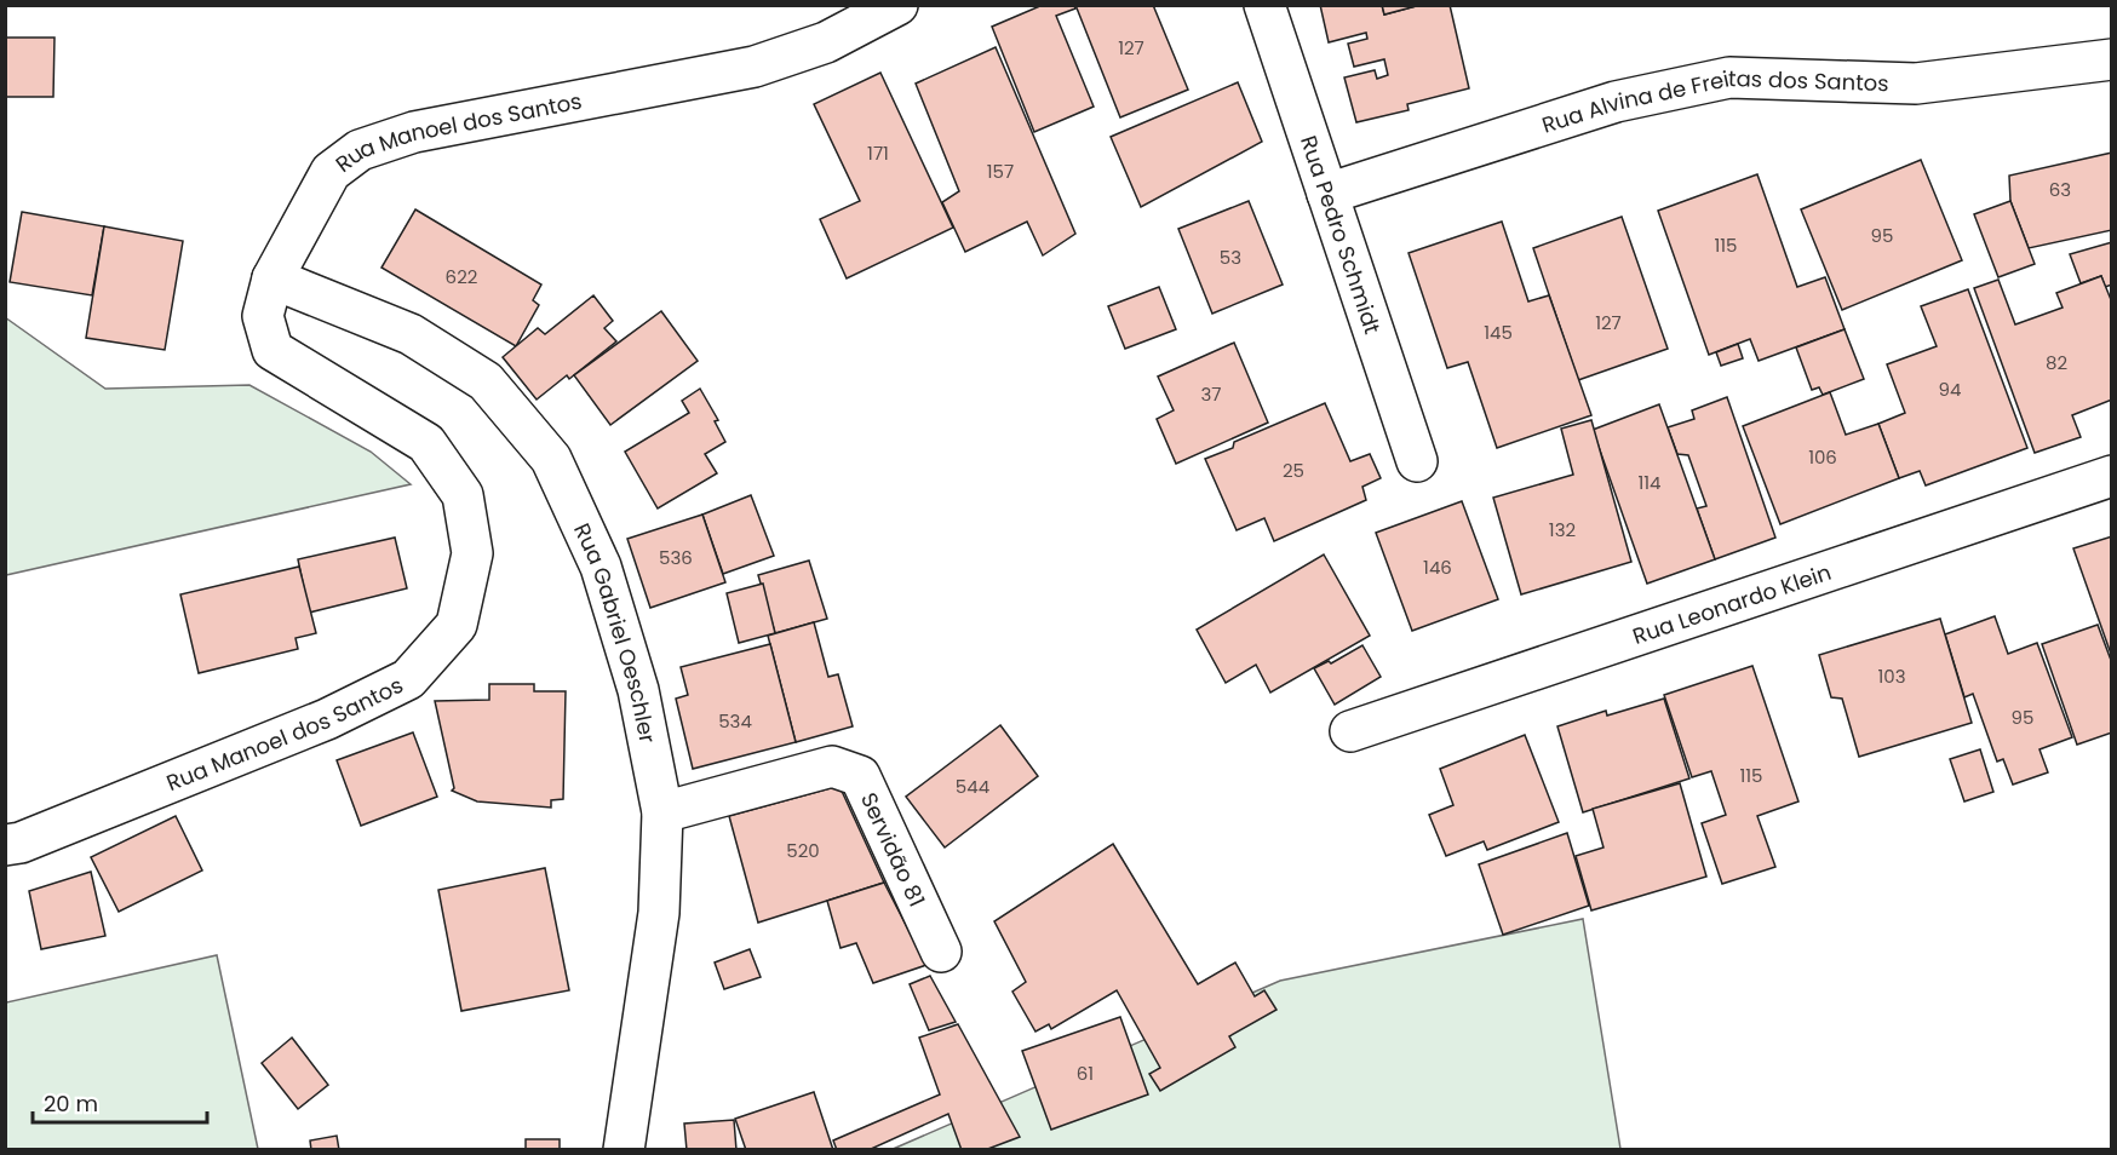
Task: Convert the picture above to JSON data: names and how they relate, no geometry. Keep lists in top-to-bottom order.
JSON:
{
  "streets": {
    "street": [
      "Rua Alvina de Freitas dos Santos",
      "Rua Manoel dos Santos",
      "Rua Pedro Schmidt",
      "Rua Leonardo Klein",
      "Rua Gabriel Oeschler",
      "Servidão 81"
    ]
  },
  "crossings": [
    ["Rua Alvina de Freitas dos Santos", "Rua Pedro Schmidt"],
    ["Rua Manoel dos Santos", "Rua Gabriel Oeschler"],
    ["Rua Gabriel Oeschler", "Servidão 81"]
  ],
  "house_numbers": [
    "127",
    "171",
    "157",
    "63",
    "95",
    "115",
    "53",
    "622",
    "127",
    "145",
    "82",
    "94",
    "37",
    "106",
    "25",
    "114",
    "132",
    "536",
    "146",
    "103",
    "95",
    "534",
    "115",
    "544",
    "520",
    "61"
  ],
  "scale_bar": "20 m"
}
